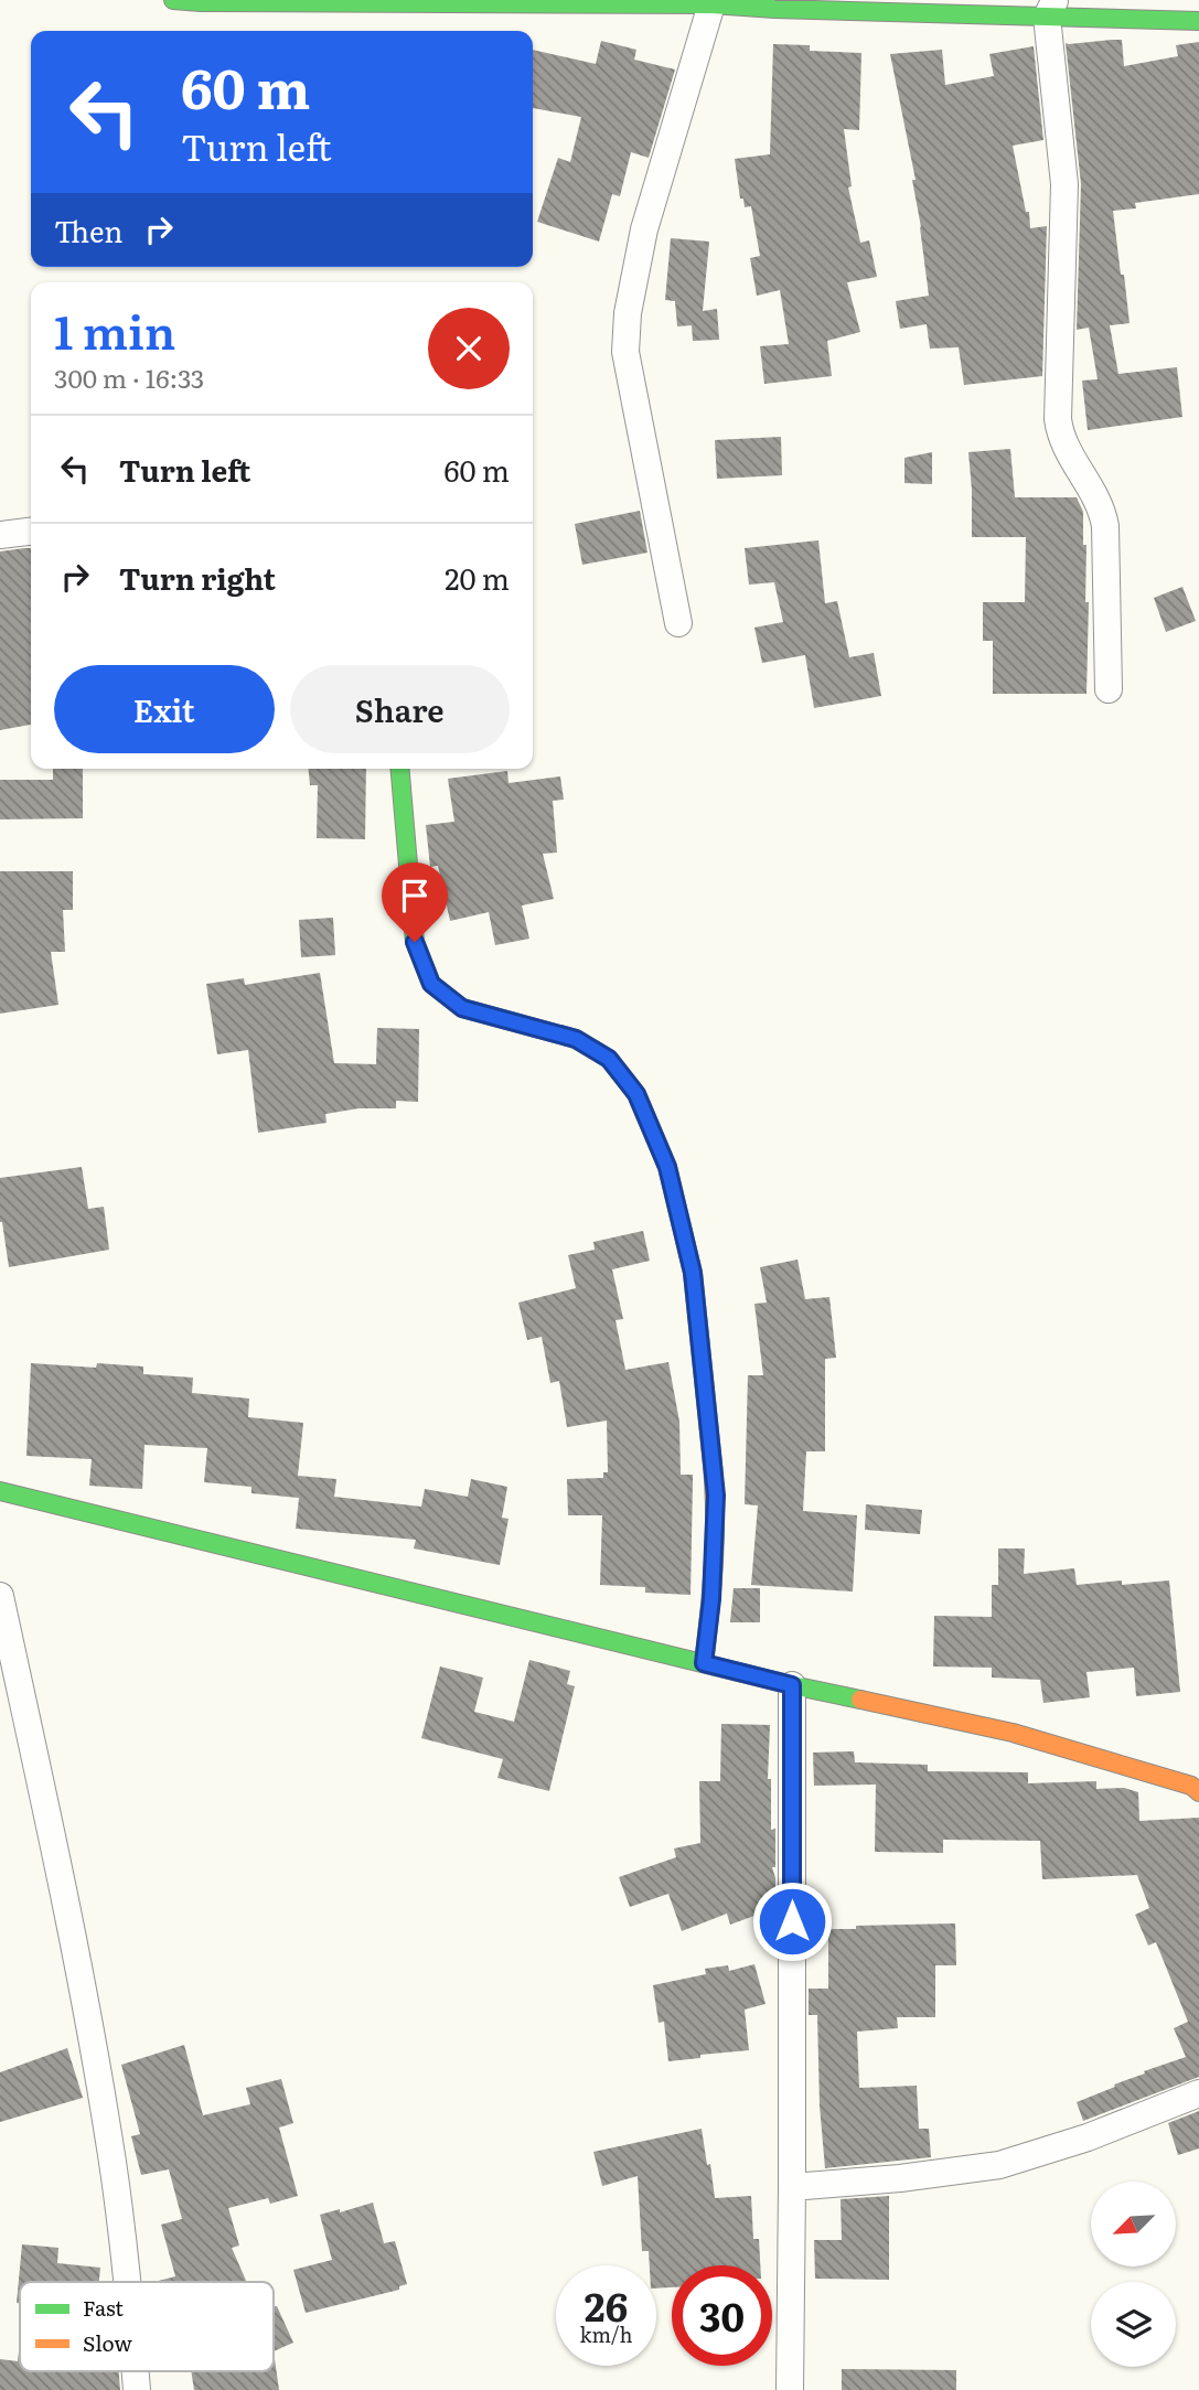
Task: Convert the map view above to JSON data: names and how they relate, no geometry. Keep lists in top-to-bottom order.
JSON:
{
  "legend": ["Fast", "Slow"],
  "north": "bottom left",
  "page": {
    "turn": ["60 m", "Turn left"],
    "then": "Then",
    "heading": ["1 min", "300 m · 16:33"],
    "list": [
      {
        "name": "Turn left",
        "value": "60 m"
      },
      {
        "name": "Turn right",
        "value": "20 m"
      }
    ],
    "buttons": ["Exit", "Share"],
    "speed": "26 km/h",
    "limit": "30"
  }
}
